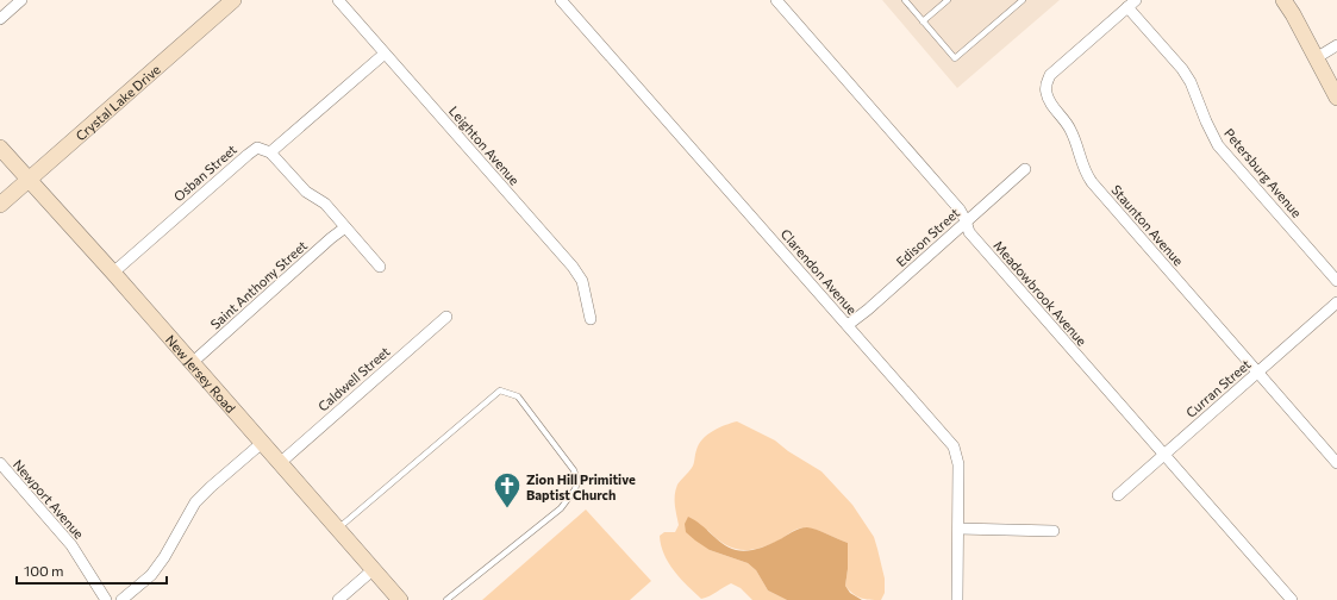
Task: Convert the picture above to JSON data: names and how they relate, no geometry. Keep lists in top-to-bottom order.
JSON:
{
  "streets": {
    "street": [
      "Crystal Lake Drive",
      "Leighton Avenue",
      "Osban Street",
      "Petersburg Avenue",
      "Staunton Avenue",
      "Edison Street",
      "Clarendon Avenue",
      "Saint Anthony Street",
      "Meadowbrook Avenue",
      "New Jersey Road",
      "Caldwell Street",
      "Curran Street",
      "Newport Avenue"
    ]
  },
  "crossings": [
    ["Crystal Lake Drive", "New Jersey Road"],
    ["Osban Street", "New Jersey Road"],
    ["Petersburg Avenue", "Staunton Avenue"],
    ["Staunton Avenue", "Curran Street"],
    ["Edison Street", "Clarendon Avenue"],
    ["Edison Street", "Meadowbrook Avenue"],
    ["Saint Anthony Street", "New Jersey Road"],
    ["Meadowbrook Avenue", "Curran Street"],
    ["New Jersey Road", "Caldwell Street"]
  ],
  "places": {
    "church": ["Zion Hill Primitive Baptist Church"]
  },
  "scale_bar": "100 m"
}
